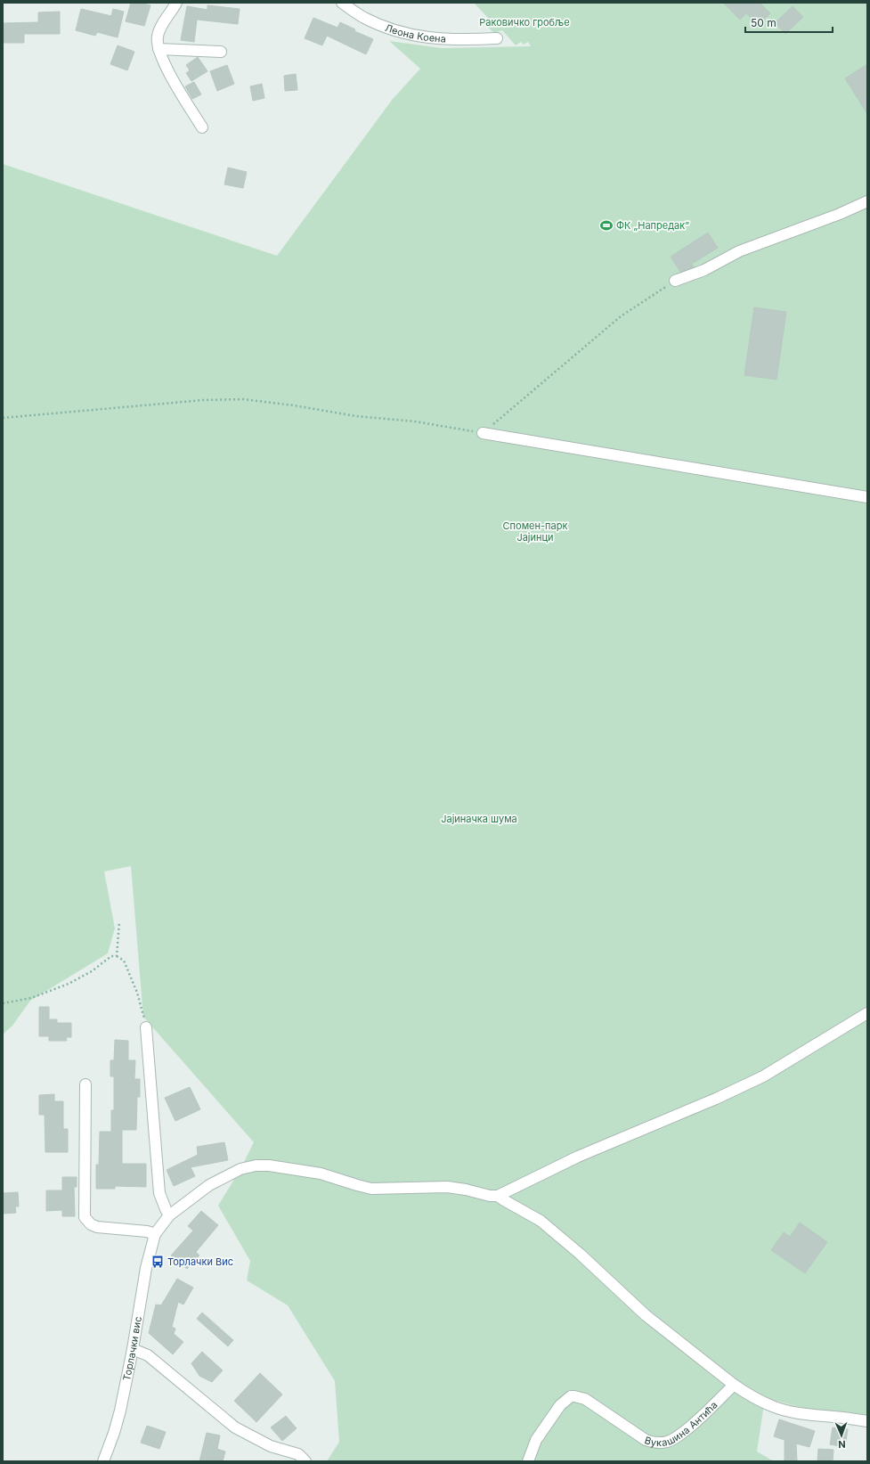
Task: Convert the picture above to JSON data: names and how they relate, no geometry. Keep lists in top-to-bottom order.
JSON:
{
  "streets": {
    "street": ["Леона Коена", "Торлачки вис", "Вукашина Антића"]
  },
  "parks": ["Раковичко гробље", "Спомен-парк Јајинци", "Јајиначка шума"],
  "places": {
    "sports": ["ФК „Напредак”"],
    "bus stop": ["Торлачки Вис"]
  },
  "scale_bar": "50 m",
  "north": "bottom"
}
